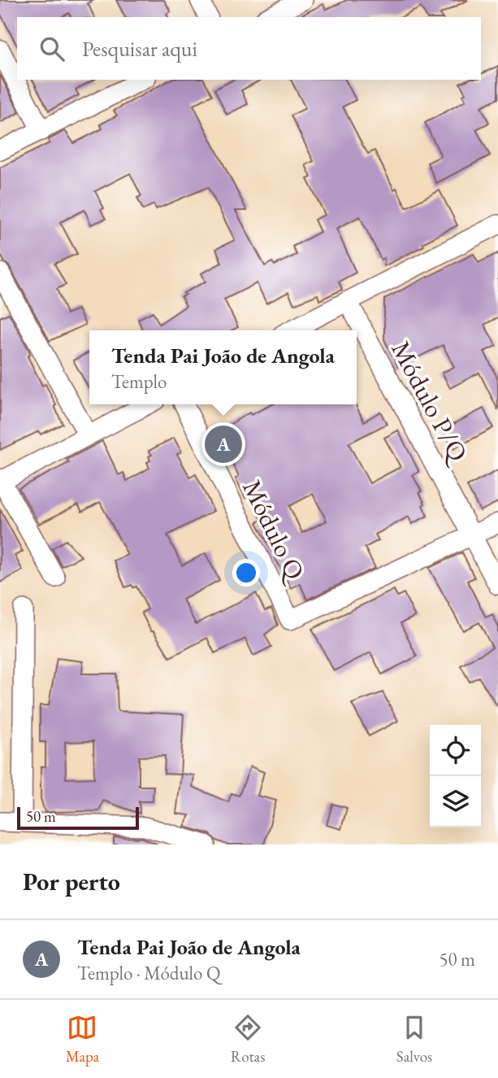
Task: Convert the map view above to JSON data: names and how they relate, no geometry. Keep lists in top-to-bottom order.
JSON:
{
  "streets": {
    "street": ["Módulo P/Q", "Módulo Q"]
  },
  "crossings": [
    ["Módulo P/Q", "Módulo Q"]
  ],
  "scale_bar": "50 m",
  "page": {
    "search": "Pesquisar aqui",
    "popup": ["Tenda Pai João de Angola", "Templo"],
    "pins": "A",
    "scale": "50 m",
    "heading": "Por perto",
    "list": [
      {
        "mark": "A",
        "name": "Tenda Pai João de Angola",
        "note": "Templo · Módulo Q",
        "value": "50 m"
      }
    ],
    "nav": ["Mapa", "Rotas", "Salvos"]
  }
}
